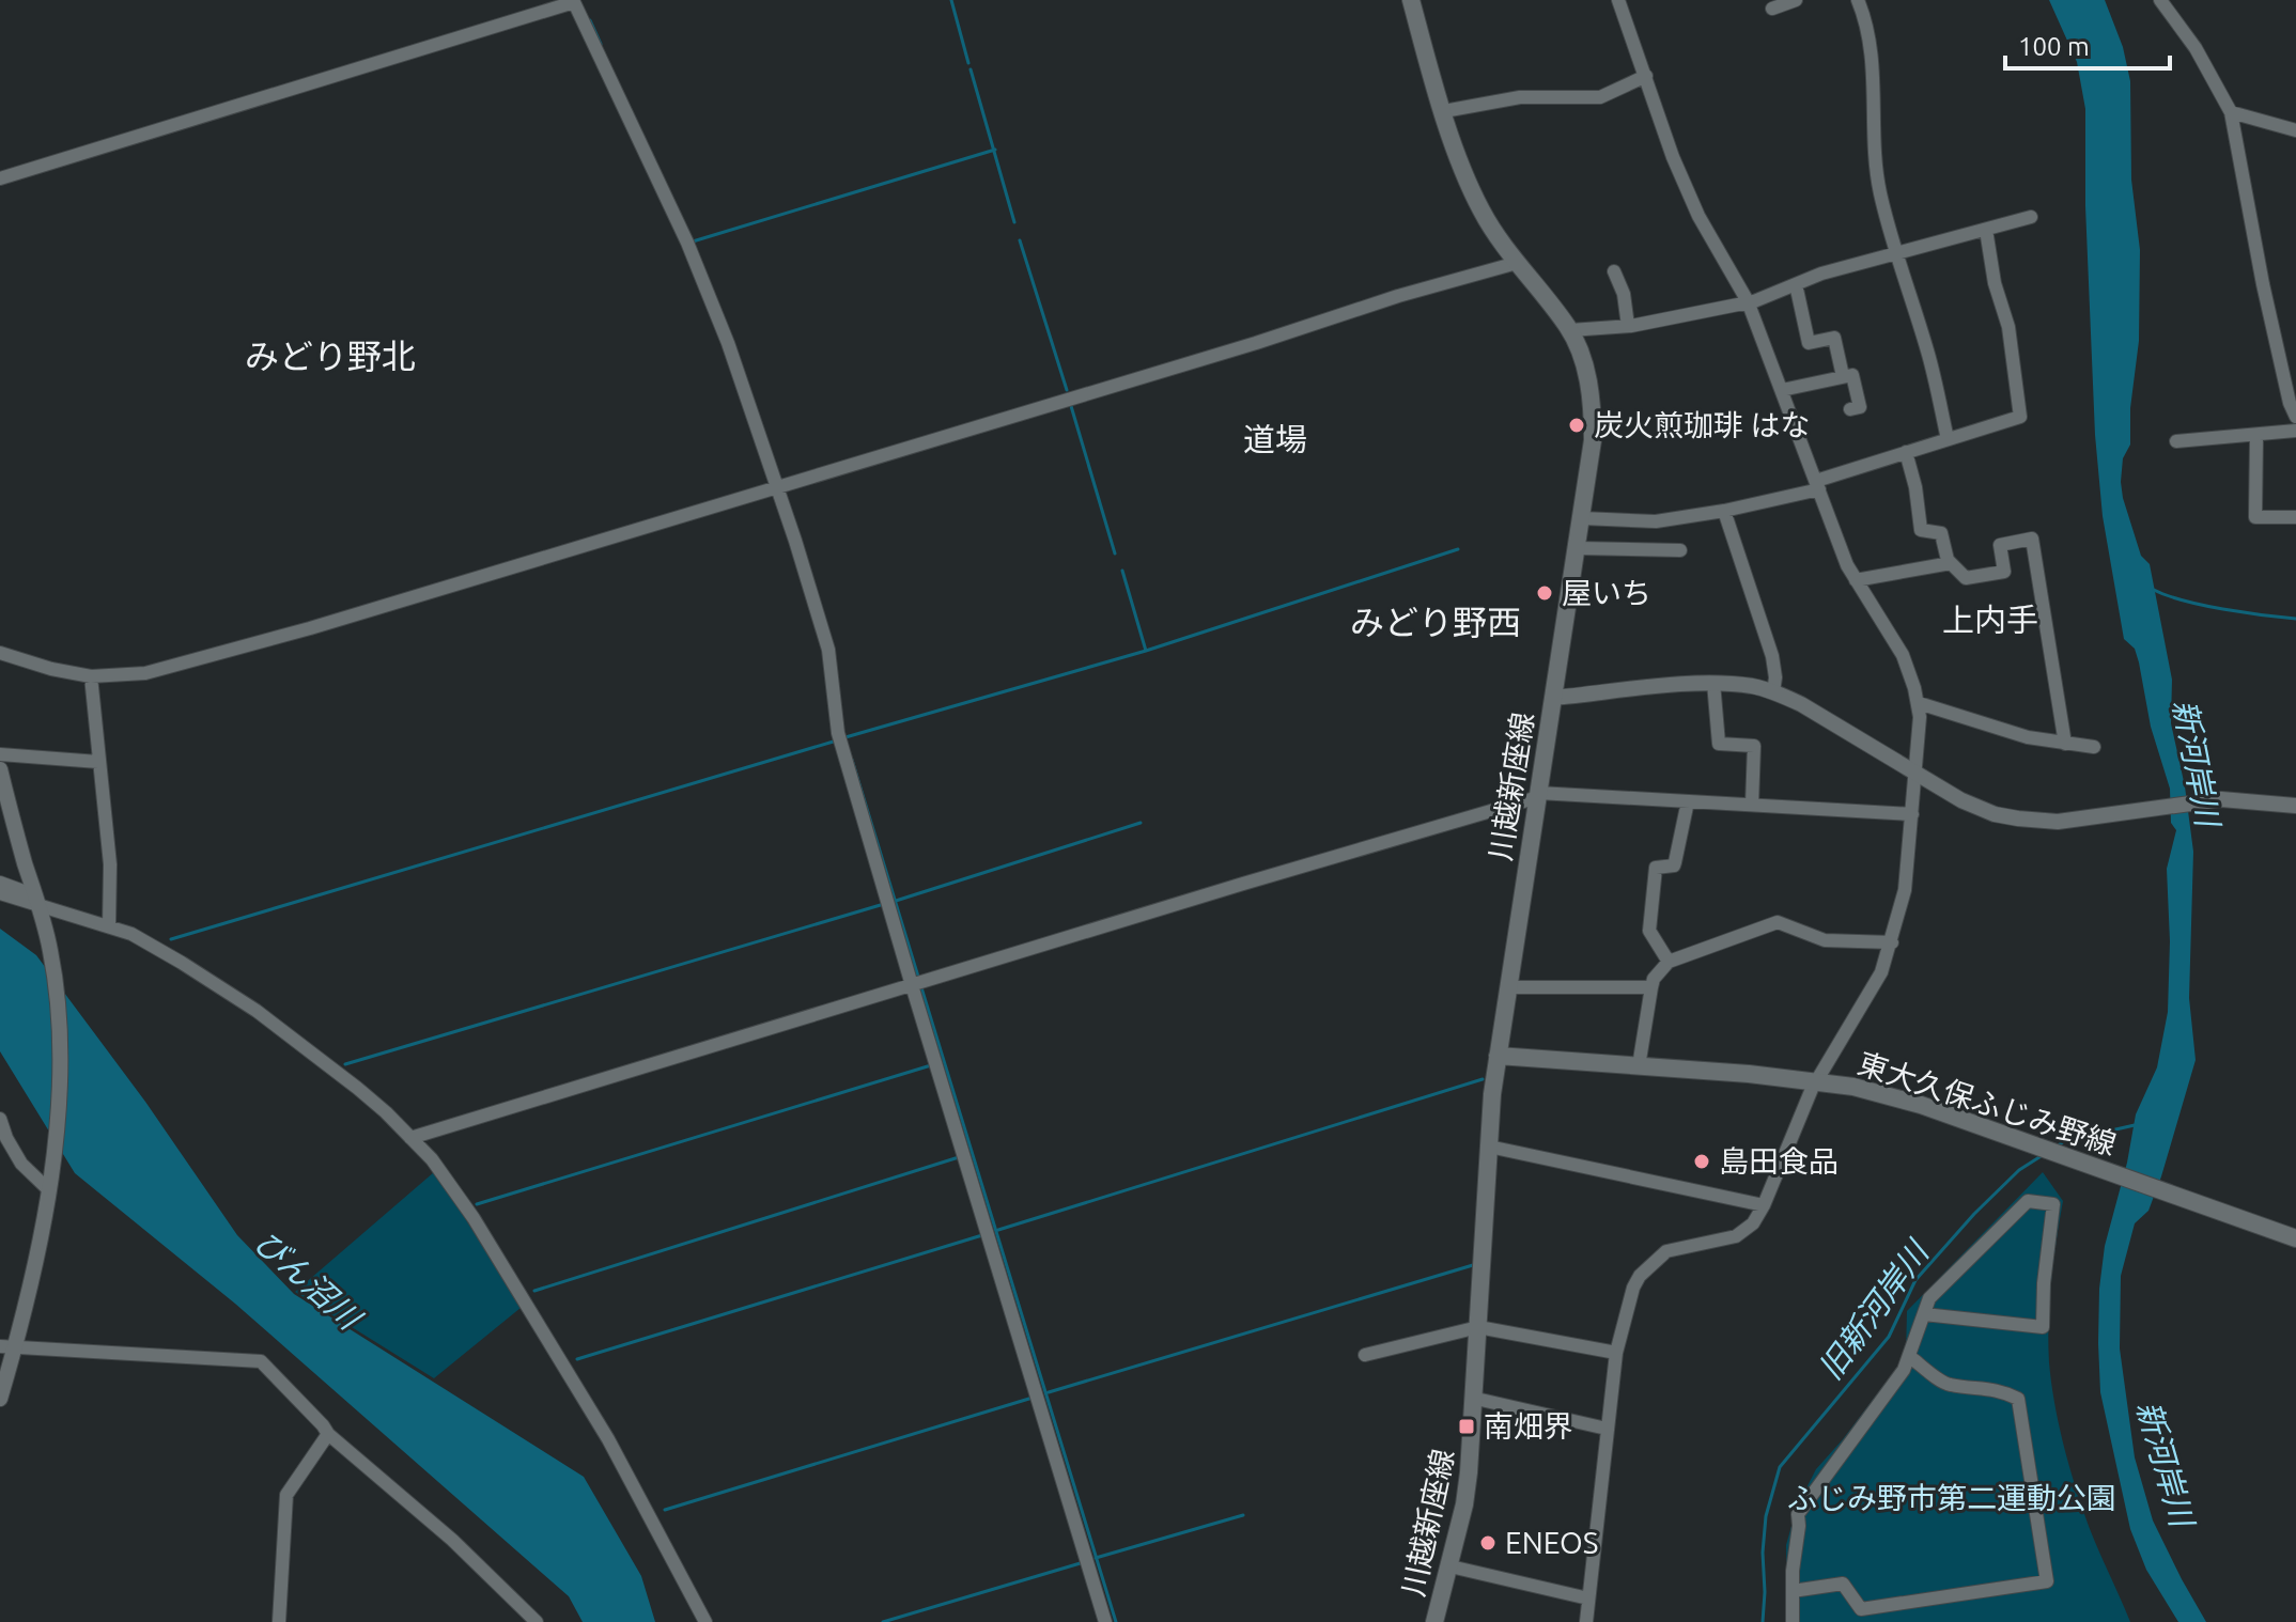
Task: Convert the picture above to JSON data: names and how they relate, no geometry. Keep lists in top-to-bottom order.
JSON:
{
  "streets": {
    "main road": ["川越新座線", "東大久保ふじみ野線"]
  },
  "crossings": [
    ["川越新座線", "東大久保ふじみ野線"]
  ],
  "districts": [
    "みどり野北",
    "道場",
    "上内手",
    "みどり野西"
  ],
  "water": ["新河岸川", "びん沼川", "旧新河岸川"],
  "parks": ["ふじみ野市第二運動公園"],
  "places": {
    "other": [
      "炭火煎珈琲 はな",
      "屋いち",
      "島田食品",
      "ENEOS"
    ],
    "transit": ["南畑界"]
  },
  "scale_bar": "100 m"
}
